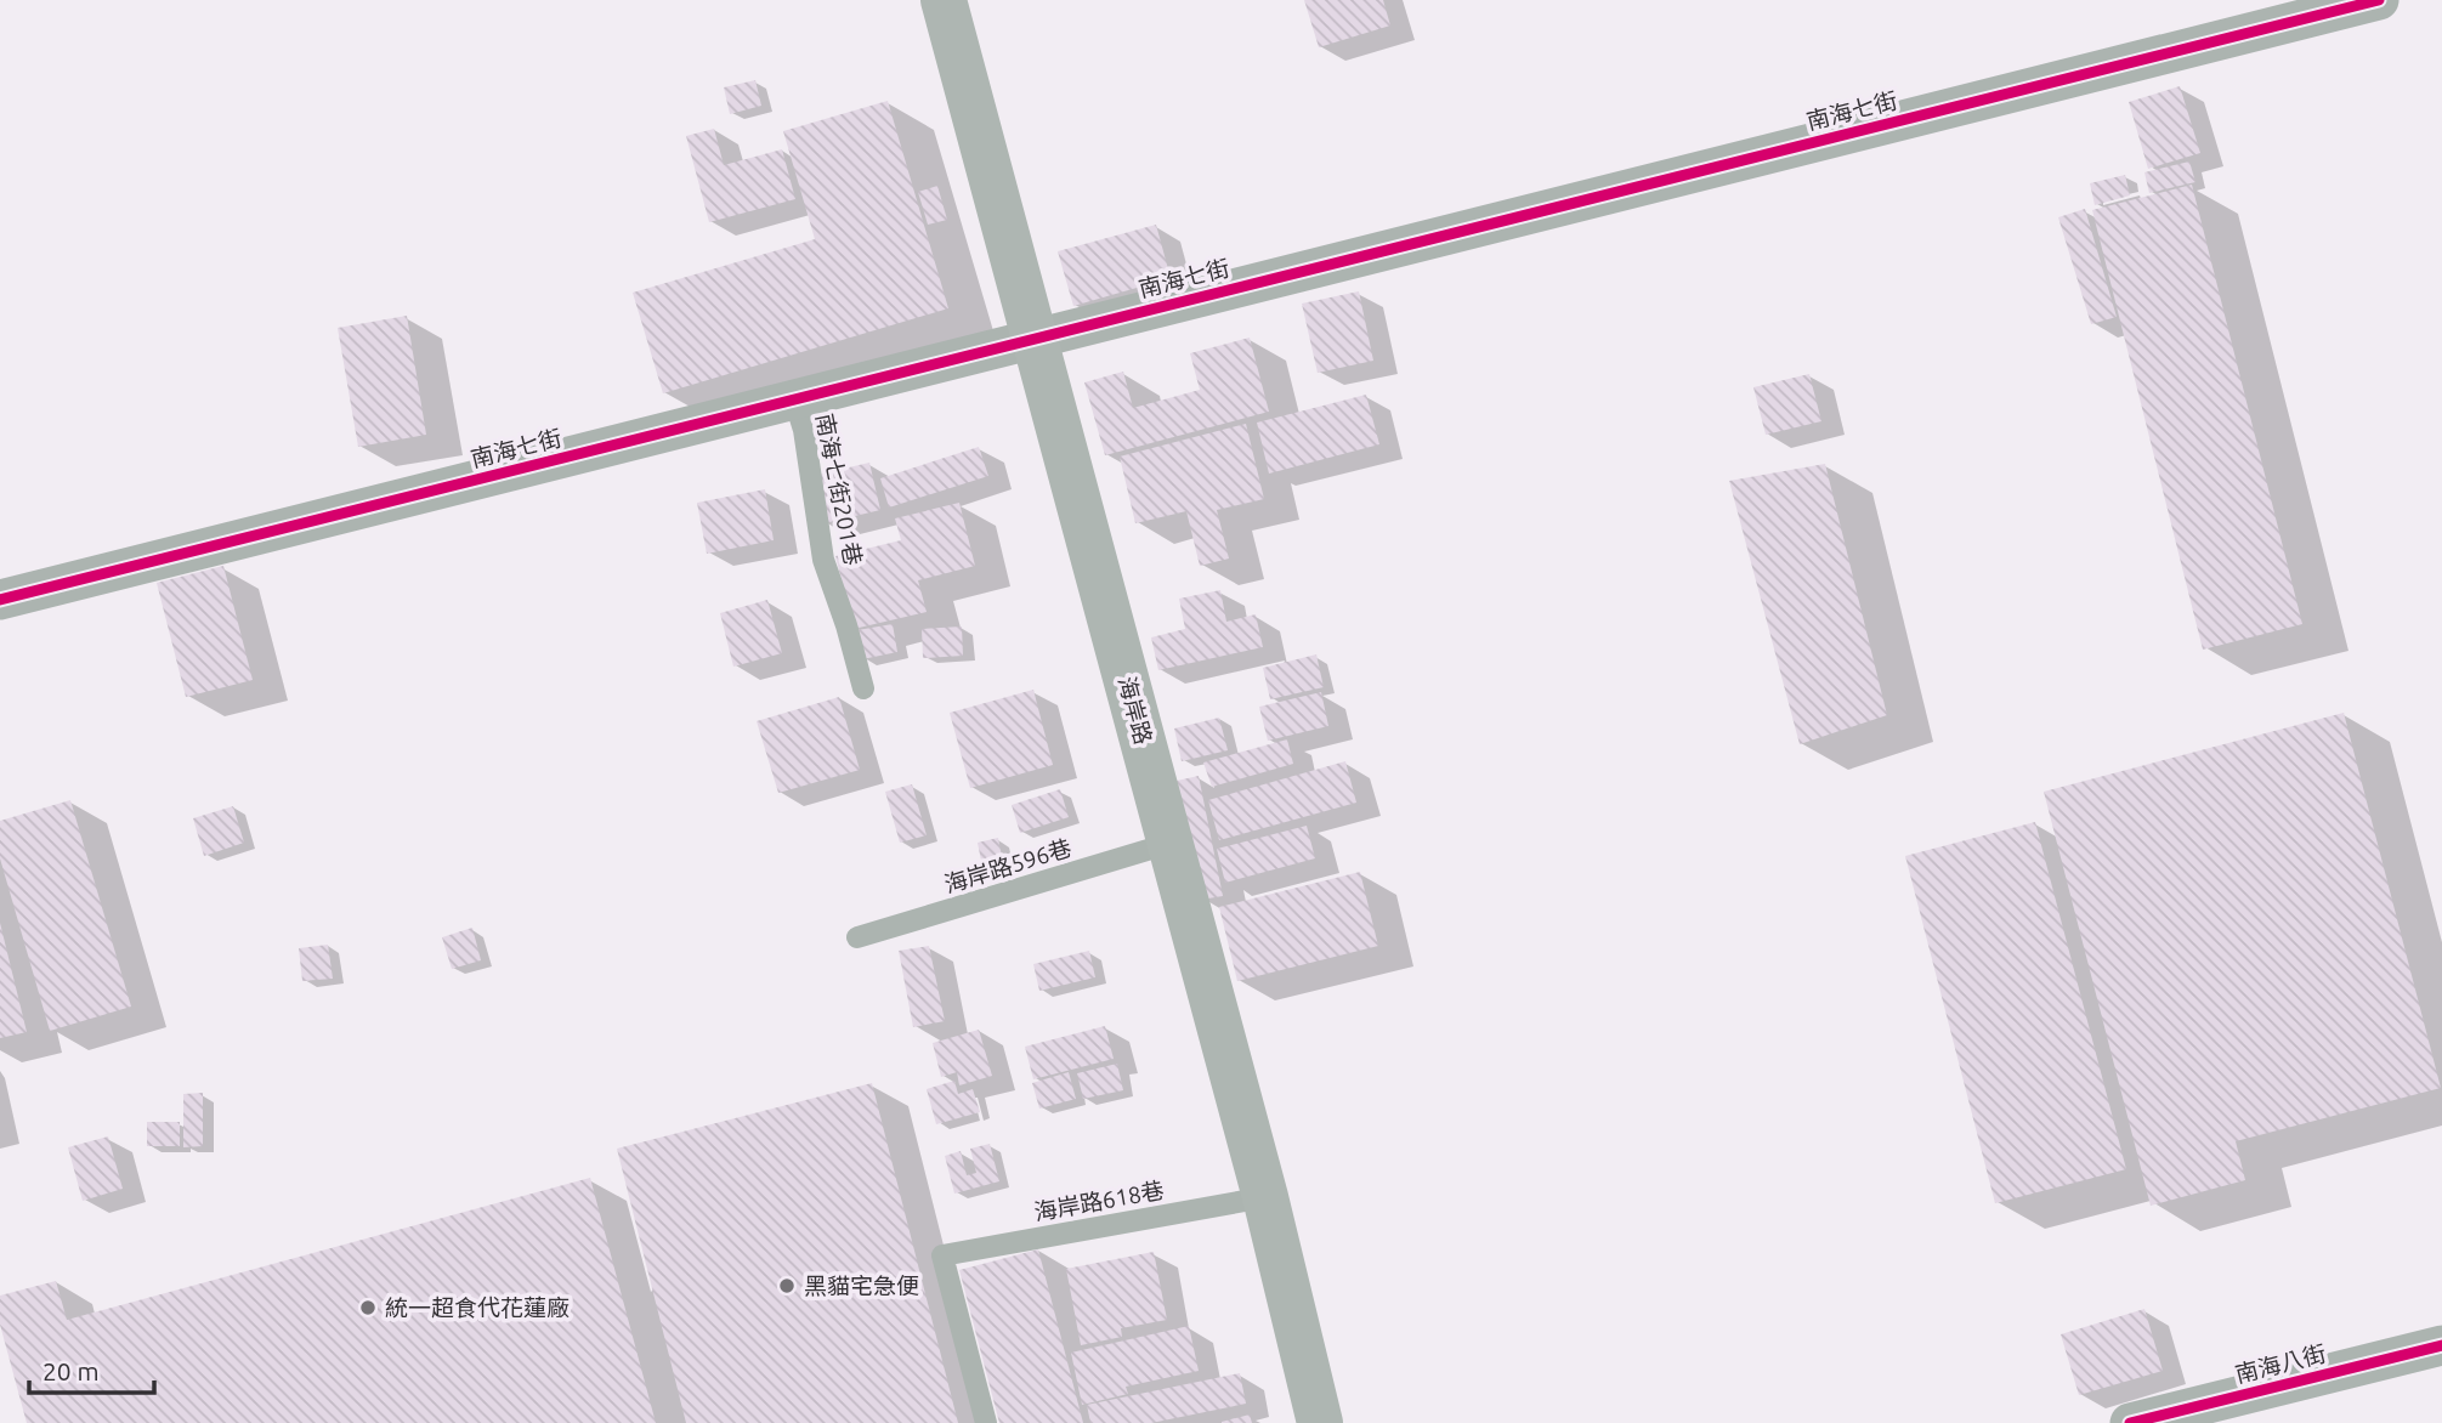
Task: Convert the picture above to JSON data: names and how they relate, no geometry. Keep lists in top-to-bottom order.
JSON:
{
  "streets": {
    "main road": ["海岸路"],
    "street": ["南海七街", "南海八街"],
    "lane": ["南海七街201巷", "海岸路596巷", "海岸路618巷"]
  },
  "crossings": [
    ["南海七街", "南海七街201巷"],
    ["南海七街", "海岸路"],
    ["海岸路", "海岸路596巷"],
    ["海岸路", "海岸路618巷"]
  ],
  "places": ["黑貓宅急便", "統一超食代花蓮廠"],
  "scale_bar": "20 m"
}
